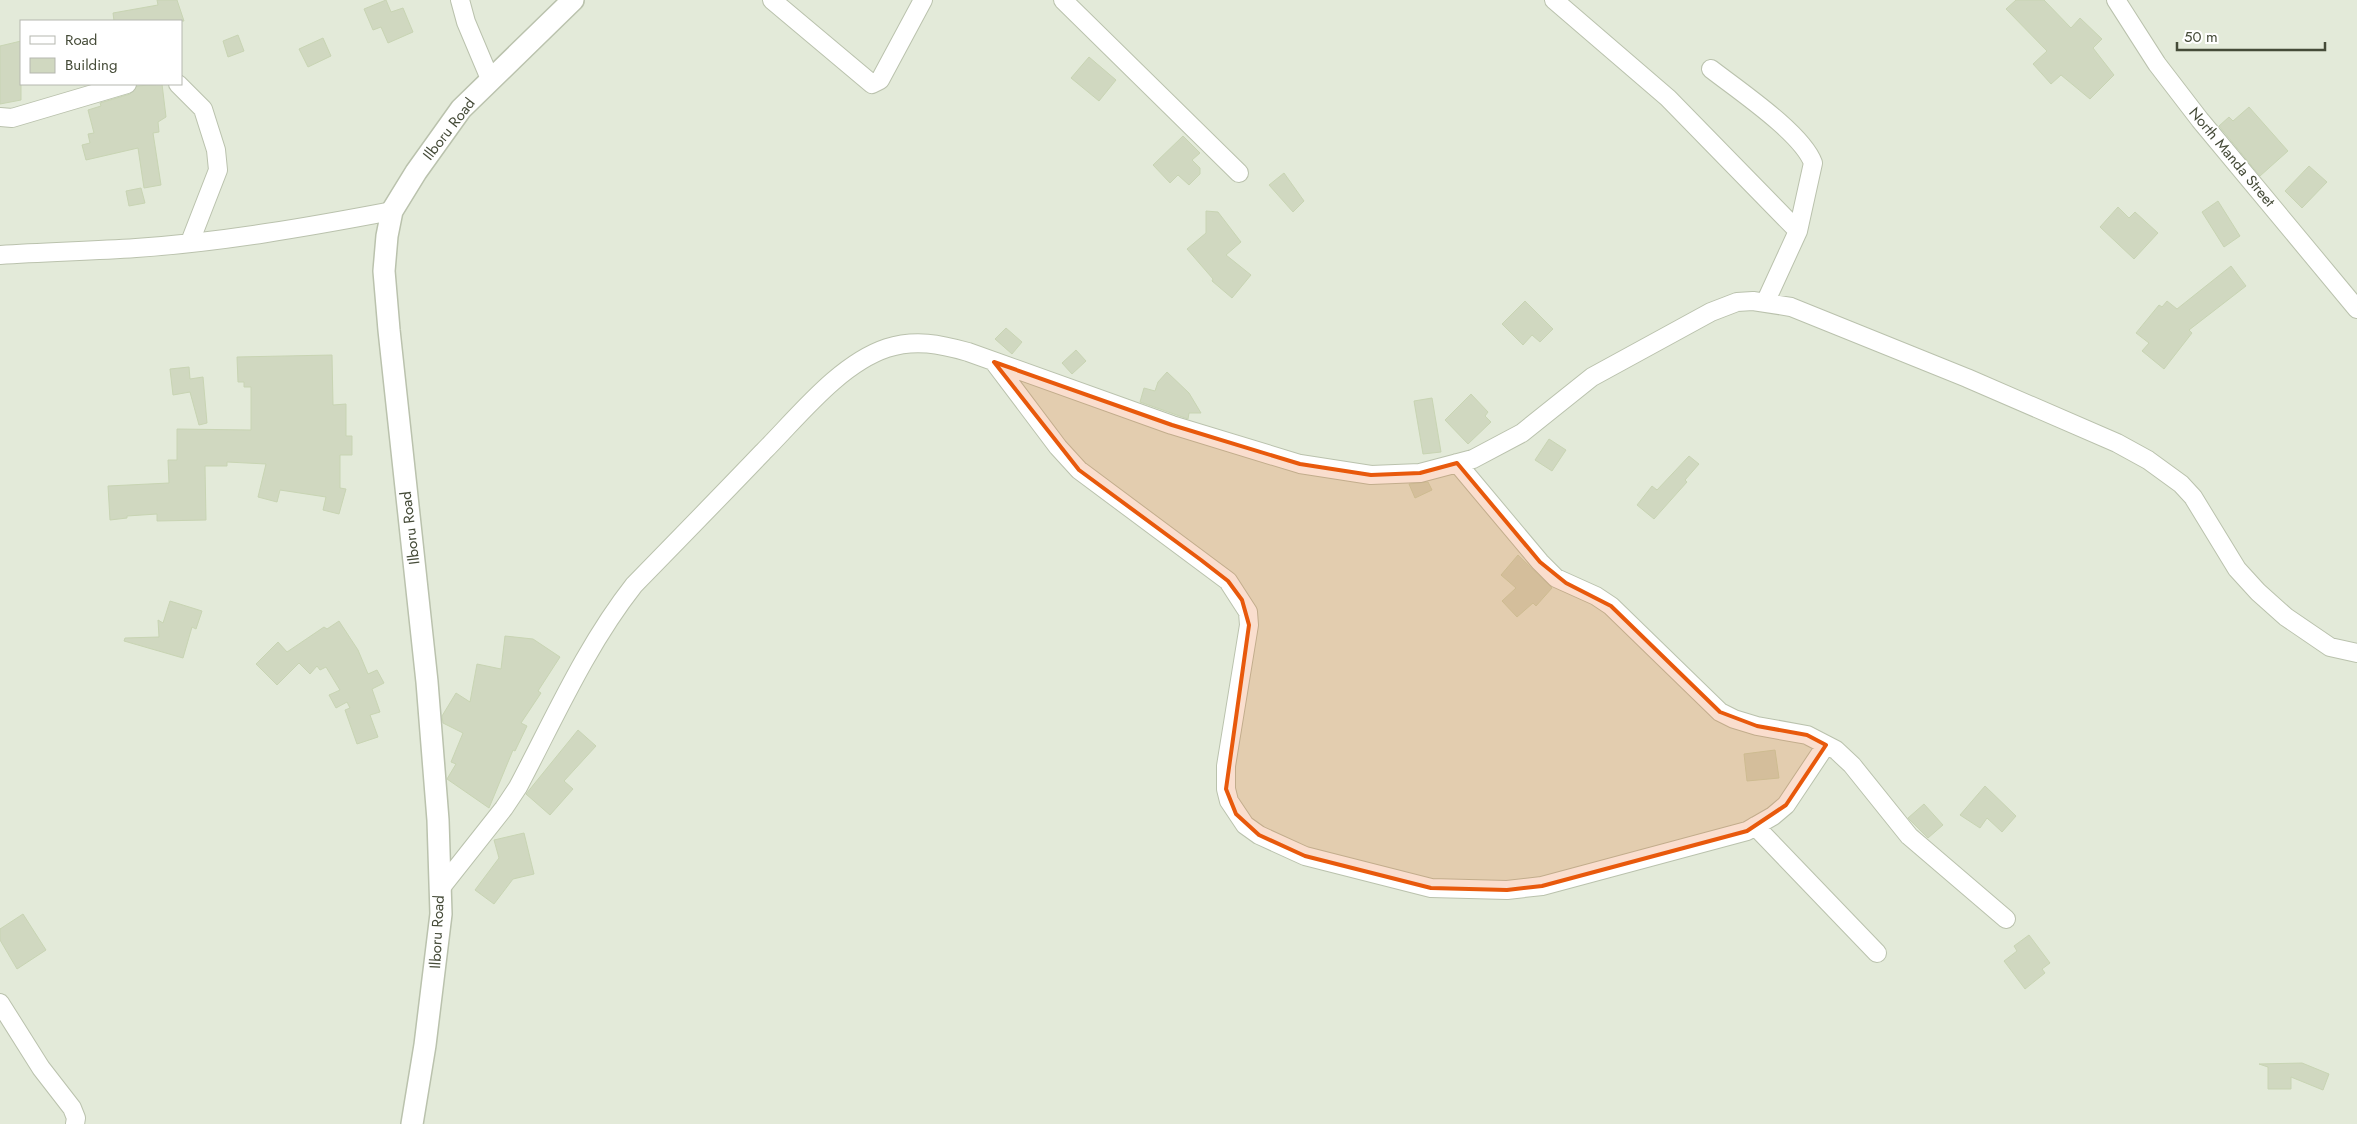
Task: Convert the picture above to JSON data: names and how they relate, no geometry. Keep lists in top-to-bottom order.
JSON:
{
  "streets": {
    "street": ["Ilboru Road", "North Manda Street"]
  },
  "legend": ["Road", "Building"],
  "scale_bar": "50 m"
}
